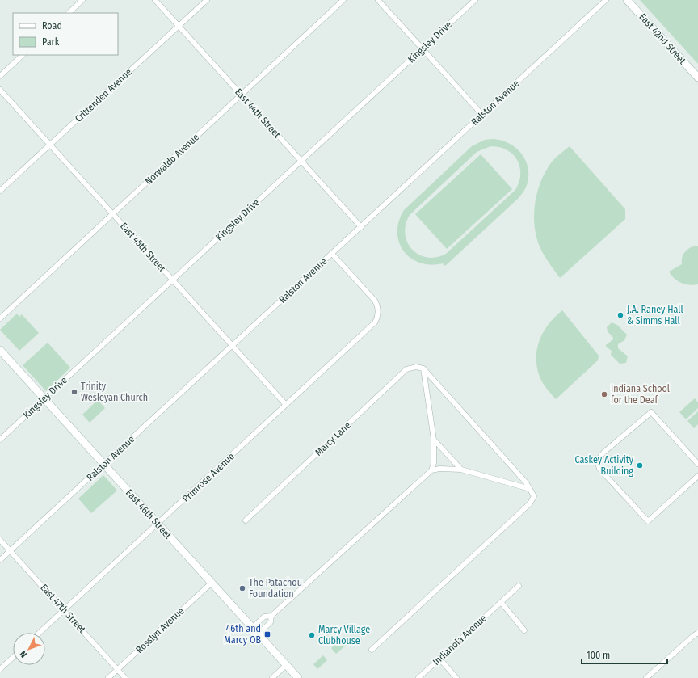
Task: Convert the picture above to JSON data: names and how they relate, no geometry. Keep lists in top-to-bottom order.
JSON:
{
  "streets": {
    "main road": ["East 42nd Street", "East 46th Street"],
    "street": [
      "Kingsley Drive",
      "Crittenden Avenue",
      "Ralston Avenue",
      "East 44th Street",
      "Norwaldo Avenue",
      "East 45th Street",
      "Marcy Lane",
      "Primrose Avenue",
      "East 47th Street",
      "Rosslyn Avenue",
      "Indianola Avenue"
    ]
  },
  "crossings": [
    ["Kingsley Drive", "East 44th Street"],
    ["Kingsley Drive", "East 45th Street"],
    ["Kingsley Drive", "East 46th Street"],
    ["Crittenden Avenue", "East 44th Street"],
    ["Crittenden Avenue", "East 45th Street"],
    ["Ralston Avenue", "East 44th Street"],
    ["Ralston Avenue", "East 45th Street"],
    ["Ralston Avenue", "Primrose Avenue"],
    ["Ralston Avenue", "East 46th Street"],
    ["Ralston Avenue", "East 47th Street"],
    ["East 44th Street", "Norwaldo Avenue"],
    ["Norwaldo Avenue", "East 45th Street"],
    ["East 45th Street", "Primrose Avenue"],
    ["Primrose Avenue", "East 46th Street"],
    ["Primrose Avenue", "East 47th Street"],
    ["East 46th Street", "Rosslyn Avenue"],
    ["East 47th Street", "Rosslyn Avenue"]
  ],
  "places": {
    "other": [
      "J.A. Raney Hall & Simms Hall",
      "Trinity Wesleyan Church",
      "Indiana School for the Deaf",
      "Caskey Activity Building",
      "The Patachou Foundation",
      "Marcy Village Clubhouse"
    ],
    "transit": ["46th and Marcy OB"]
  },
  "legend": ["Road", "Park"],
  "scale_bar": "100 m",
  "north": "bottom left"
}
